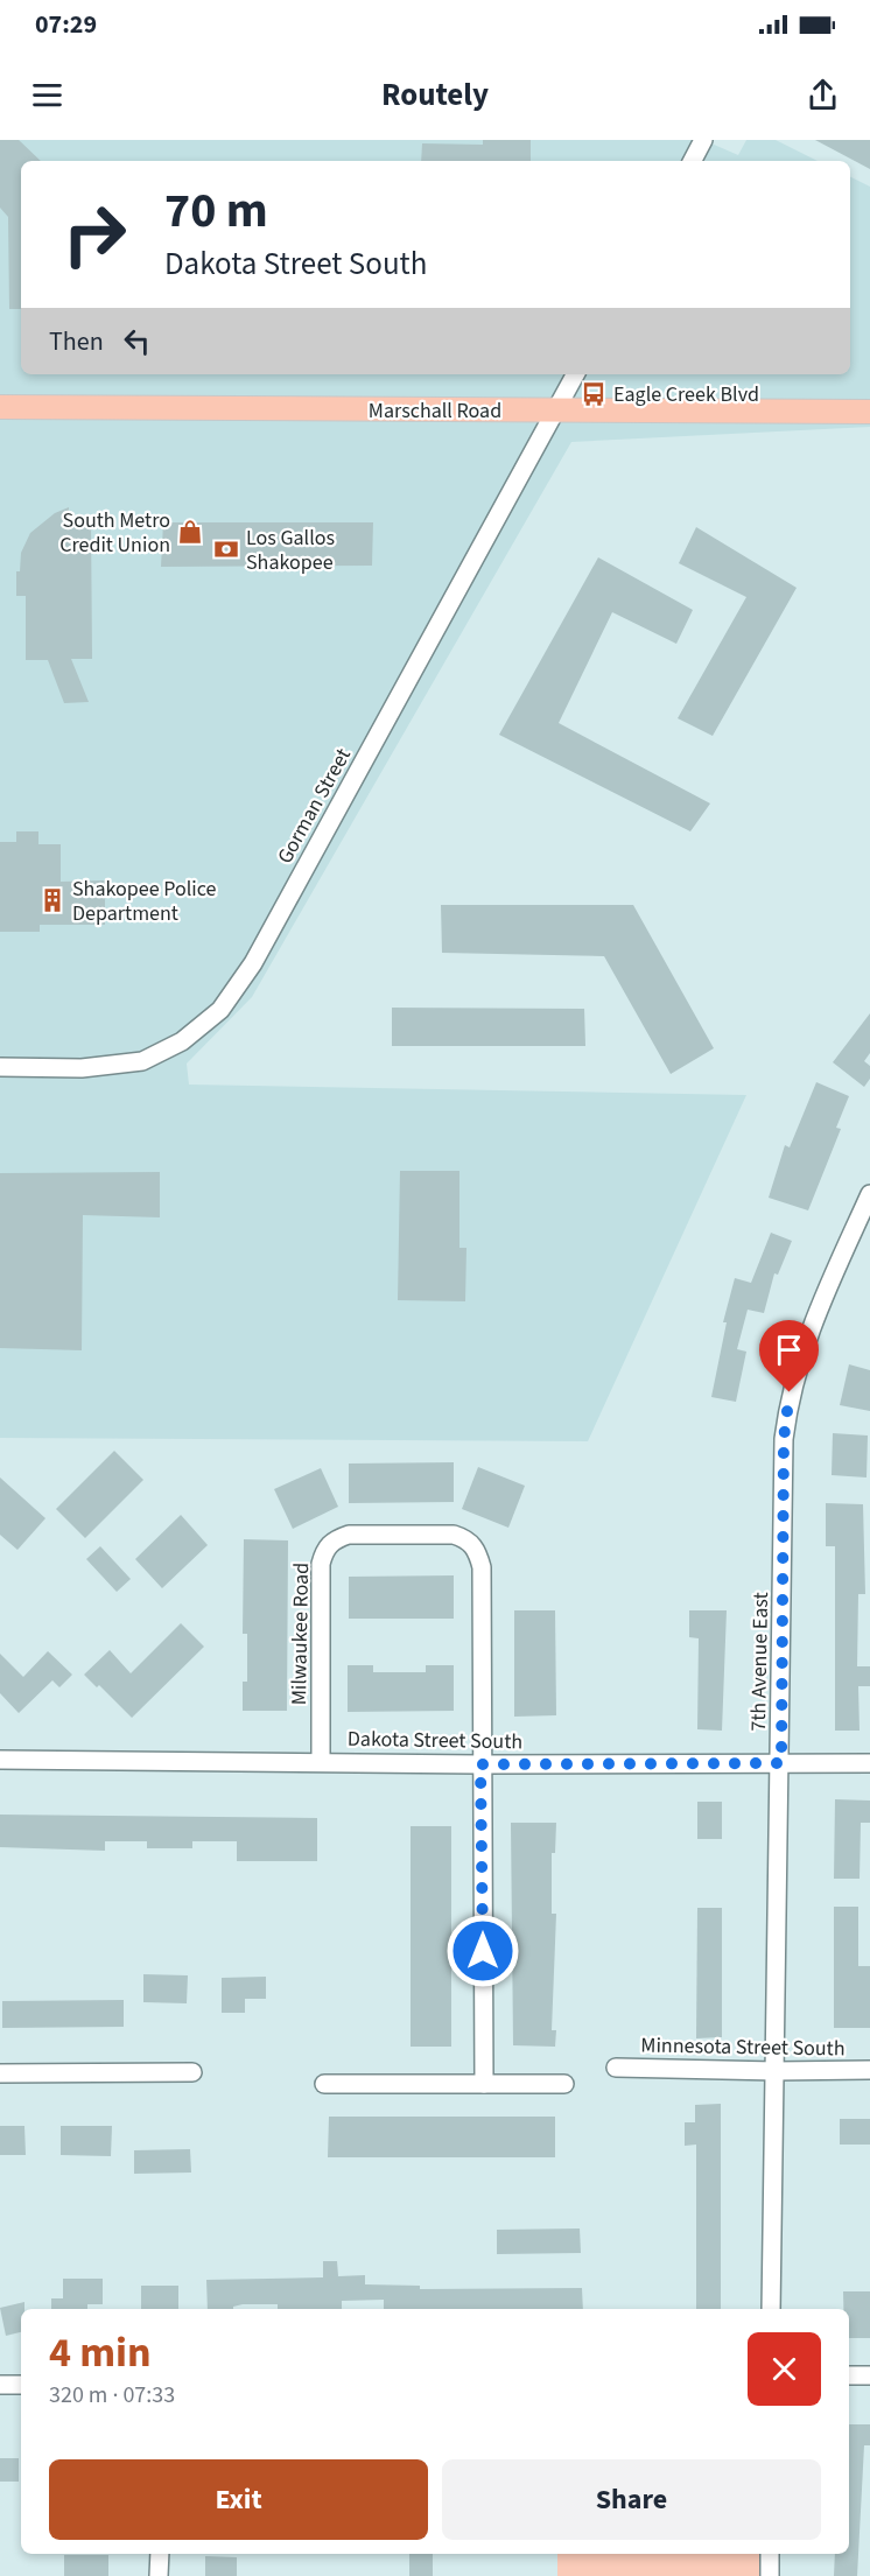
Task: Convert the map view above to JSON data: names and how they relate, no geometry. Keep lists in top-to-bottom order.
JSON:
{
  "streets": {
    "main road": ["Marschall Road"],
    "street": [
      "Gorman Street",
      "Milwaukee Road",
      "7th Avenue East",
      "Dakota Street South",
      "Minnesota Street South"
    ]
  },
  "crossings": [
    ["Marschall Road", "Gorman Street"],
    ["Milwaukee Road", "Dakota Street South"],
    ["7th Avenue East", "Dakota Street South"],
    ["7th Avenue East", "Minnesota Street South"]
  ],
  "places": {
    "bus stop": ["Eagle Creek Blvd"],
    "shop": ["South Metro Credit Union"],
    "bank": ["Los Gallos Shakopee"],
    "building": ["Shakopee Police Department"]
  },
  "page": {
    "status": "07:29",
    "header": "Routely",
    "turn": ["70 m", "Dakota Street South"],
    "then": "Then",
    "heading": ["4 min", "320 m · 07:33"],
    "buttons": ["Exit", "Share"]
  }
}
